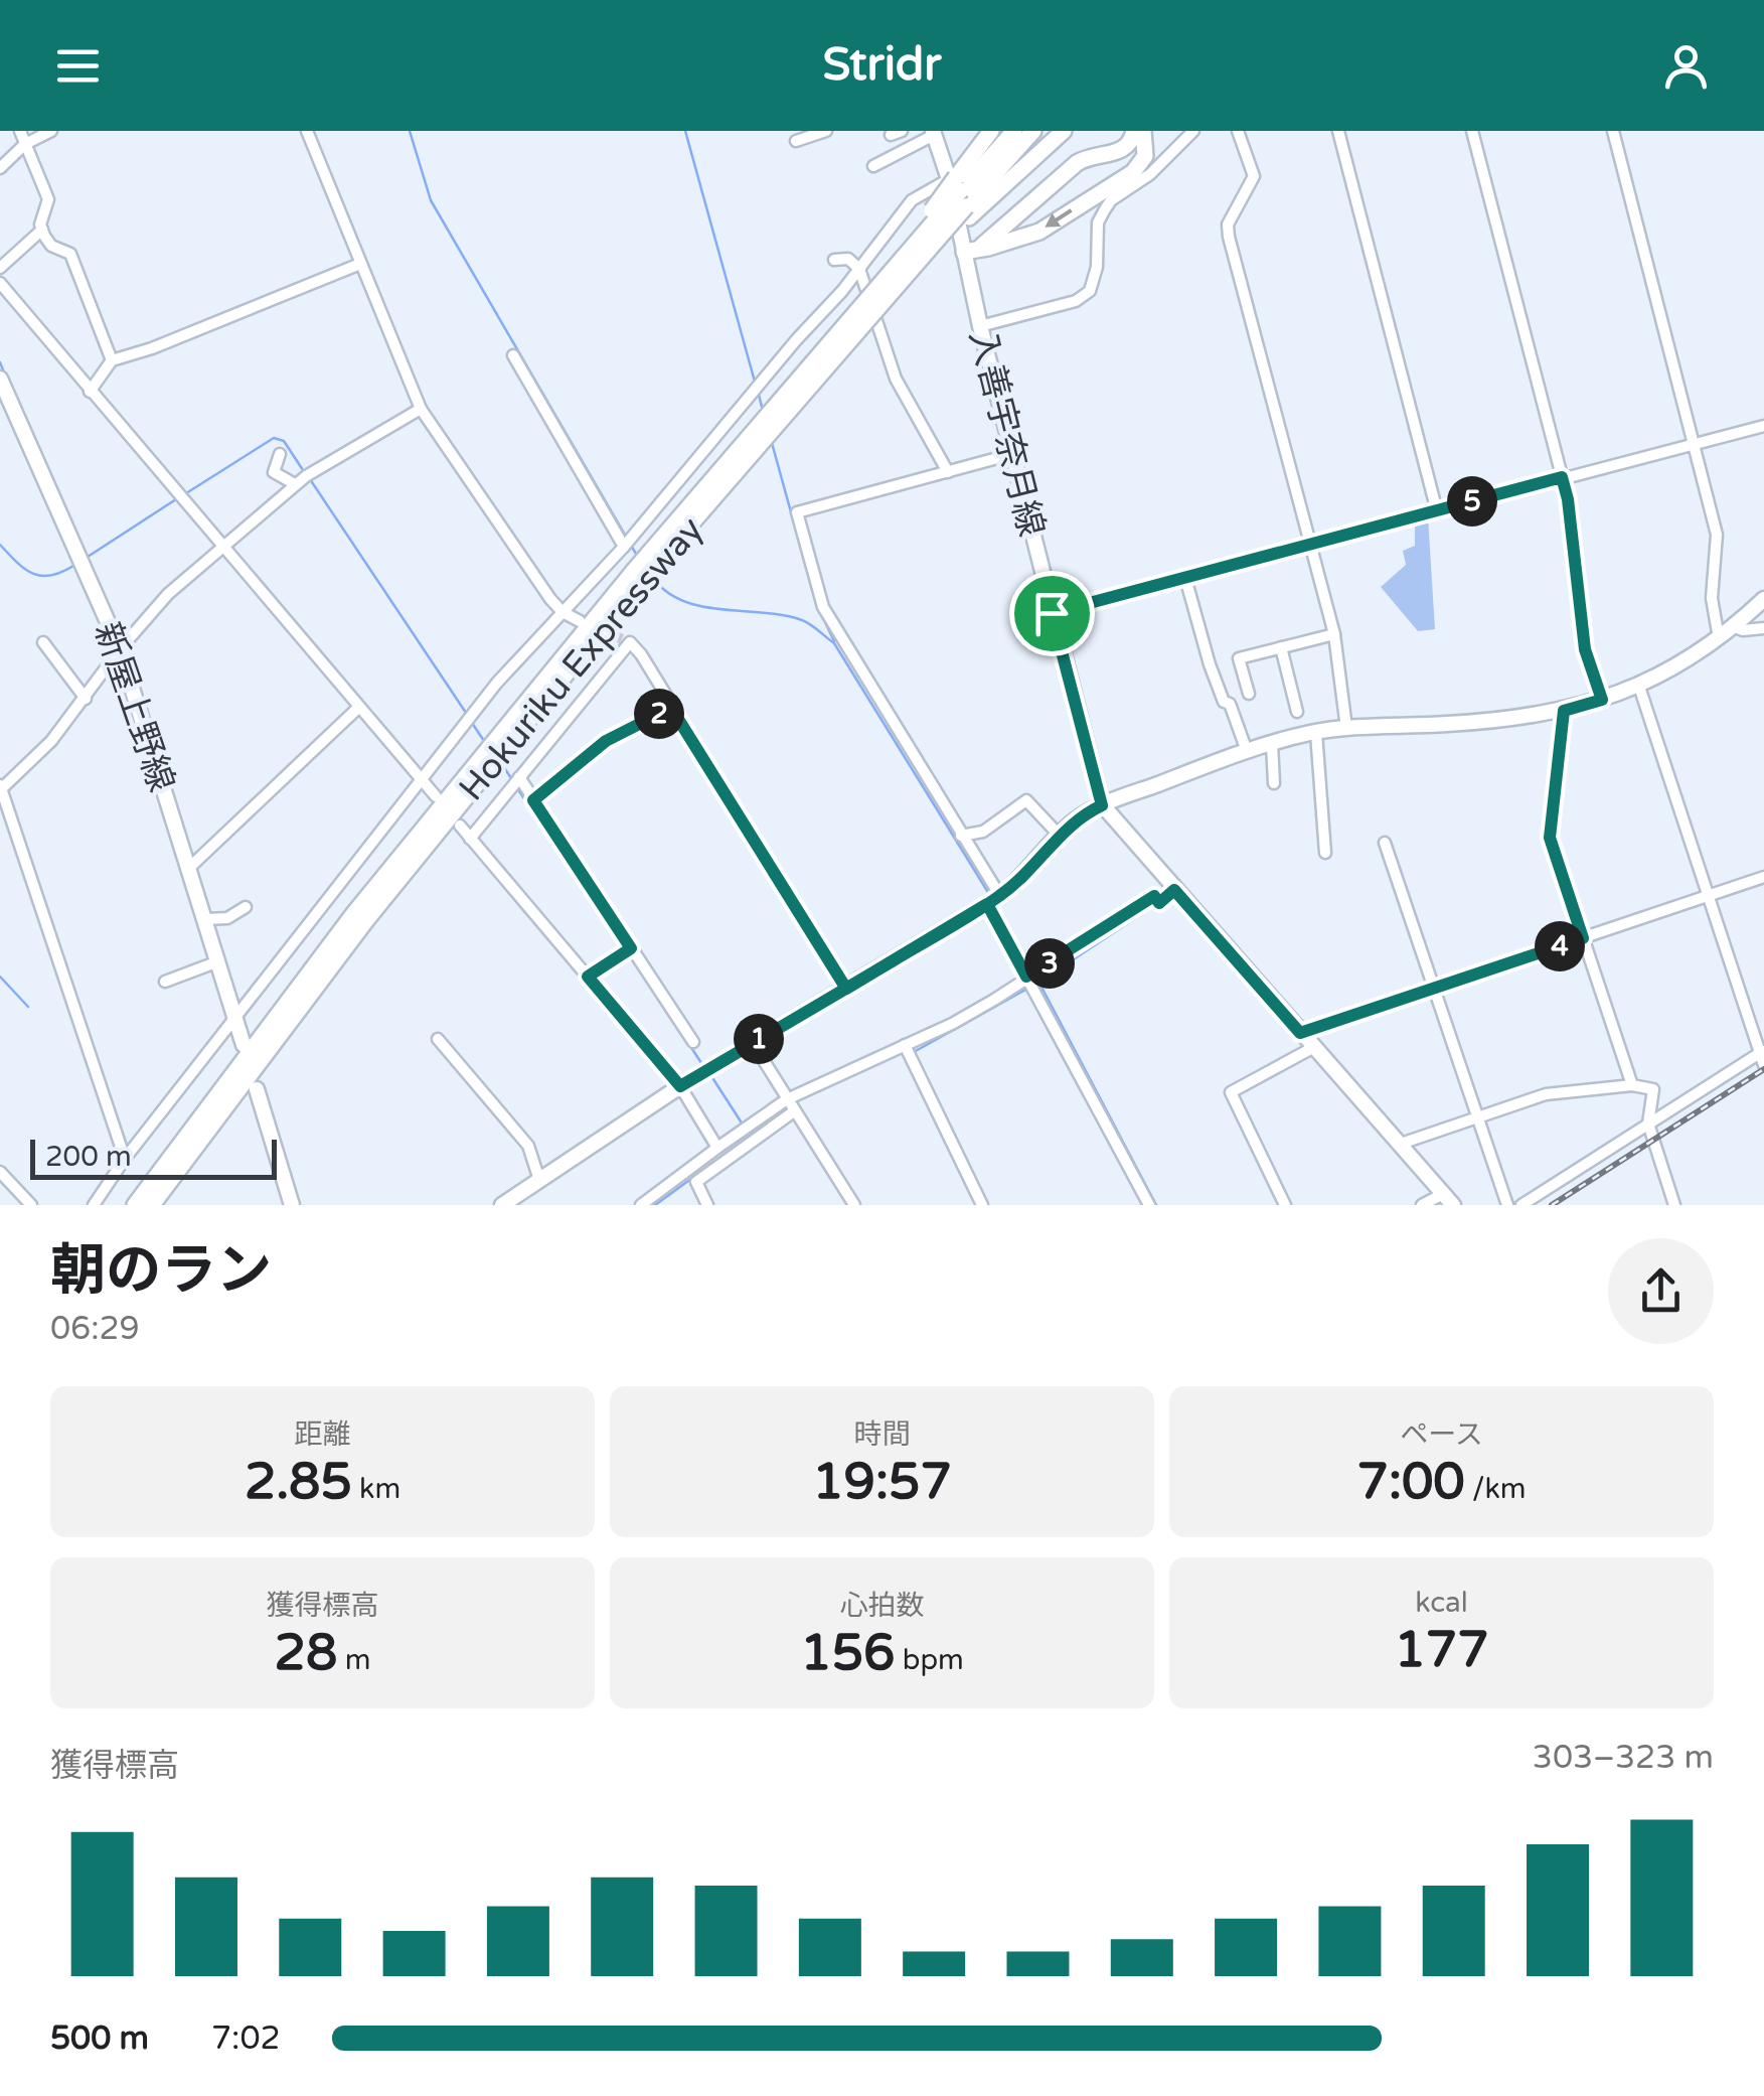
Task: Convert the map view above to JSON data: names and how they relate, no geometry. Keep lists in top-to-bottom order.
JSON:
{
  "streets": {
    "highway": ["Hokuriku Expressway"],
    "main road": ["入善宇奈月線", "新屋上野線"]
  },
  "crossings": [
    ["入善宇奈月線", "Hokuriku Expressway"]
  ],
  "scale_bar": "200 m",
  "page": {
    "header": "Stridr",
    "pins": [
      "5",
      "2",
      "4",
      "3",
      "1"
    ],
    "scale": "200 m",
    "heading": ["朝のラン", "06:29"],
    "stats": [
      ["距離", "2.85 km"],
      ["時間", "19:57"],
      ["ペース", "7:00 /km"],
      ["獲得標高", "28 m"],
      ["心拍数", "156 bpm"],
      ["kcal", "177"]
    ],
    "chart": ["獲得標高", "303–323 m"],
    "list": [
      {
        "name": "500 m",
        "note": "7:02"
      }
    ]
  }
}
